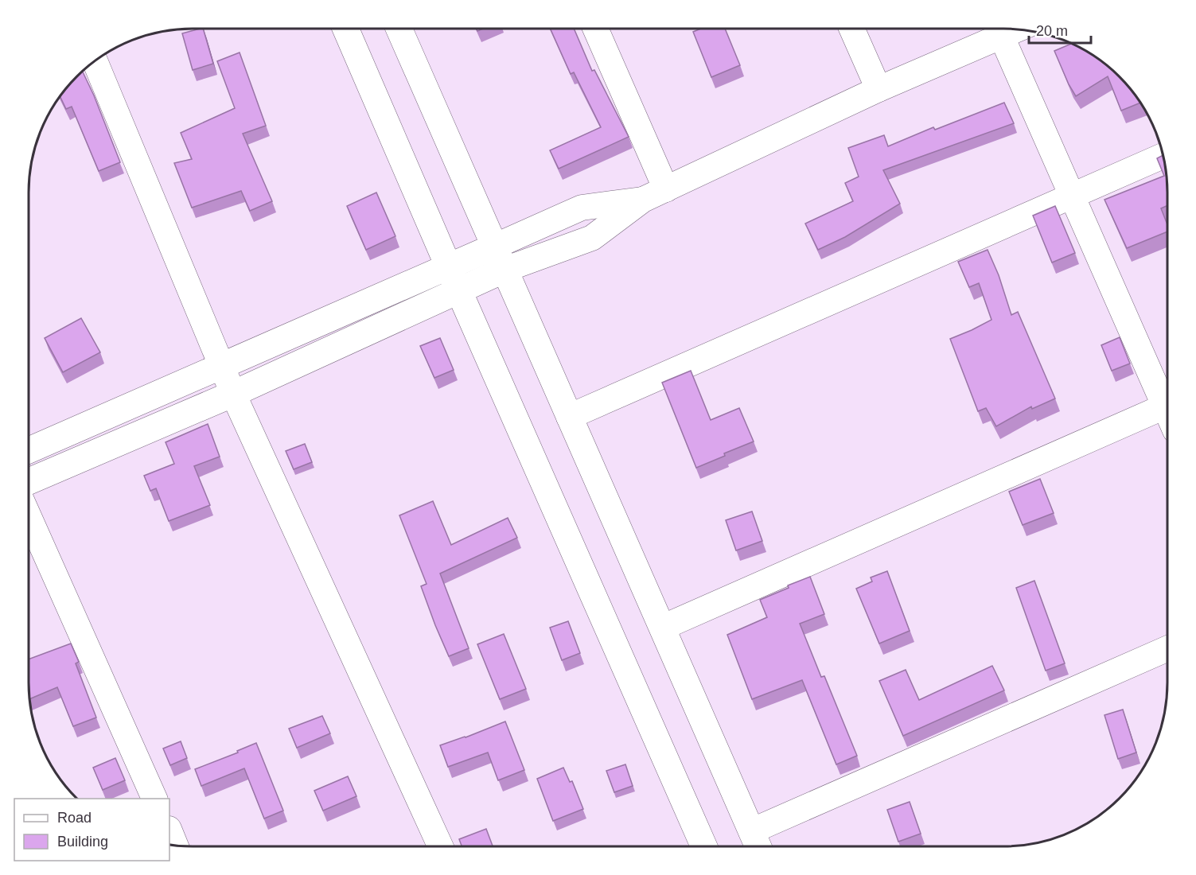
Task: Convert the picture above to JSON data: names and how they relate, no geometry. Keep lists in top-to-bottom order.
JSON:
{
  "legend": ["Road", "Building"],
  "scale_bar": "20 m"
}
